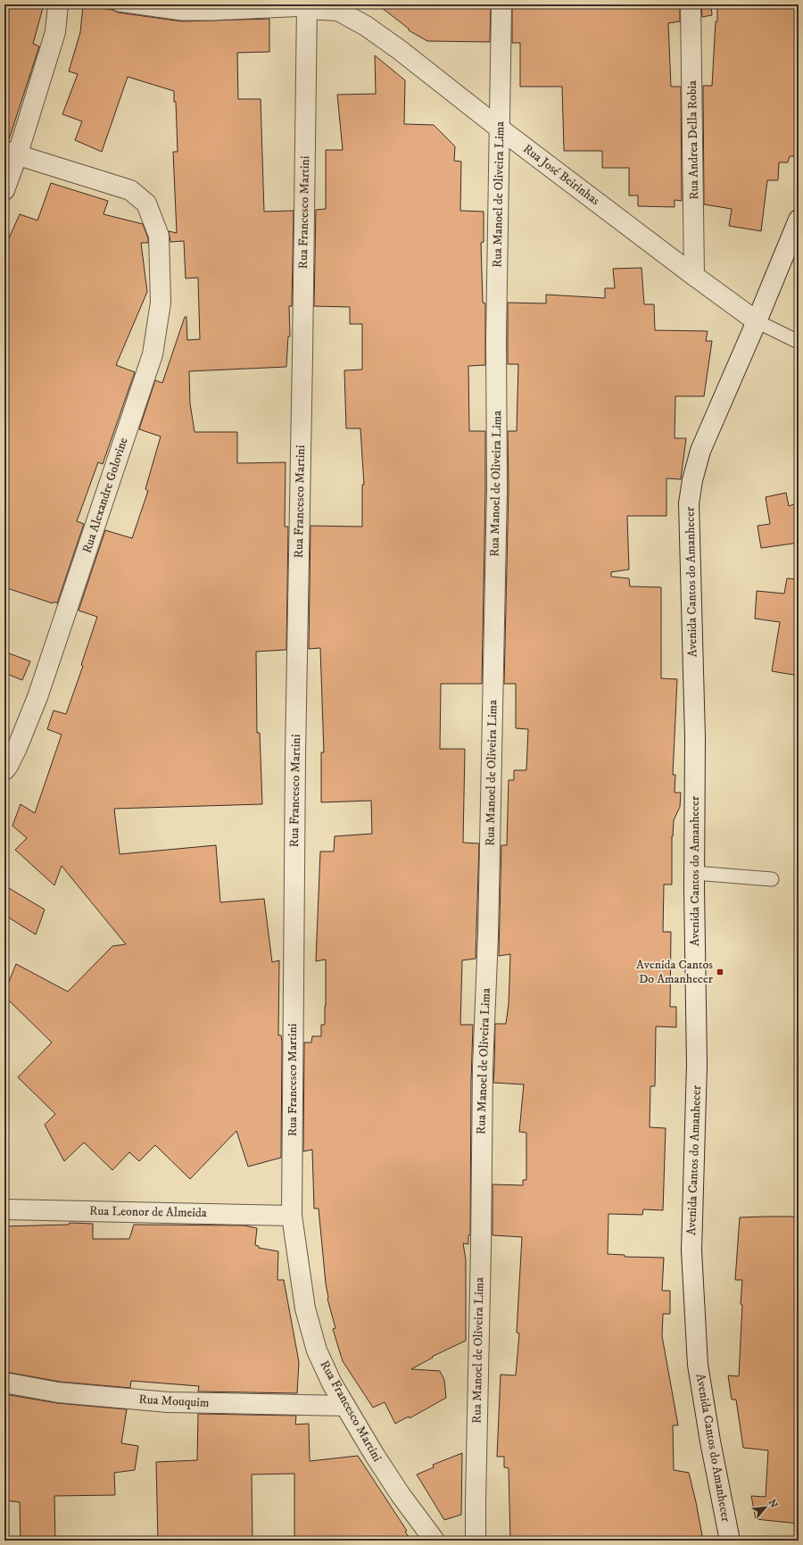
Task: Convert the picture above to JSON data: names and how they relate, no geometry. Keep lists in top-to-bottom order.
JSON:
{
  "streets": {
    "street": [
      "Rua Andrea Della Robia",
      "Rua José Beirinhas",
      "Rua Manoel de Oliveira Lima",
      "Rua Francesco Martini",
      "Rua Alexandre Golovine",
      "Avenida Cantos do Amanhecer",
      "Rua Leonor de Almeida",
      "Rua Mouquim"
    ]
  },
  "crossings": [
    ["Rua Andrea Della Robia", "Rua José Beirinhas"],
    ["Rua José Beirinhas", "Rua Manoel de Oliveira Lima"],
    ["Rua José Beirinhas", "Rua Francesco Martini"],
    ["Rua José Beirinhas", "Avenida Cantos do Amanhecer"],
    ["Rua Francesco Martini", "Rua Leonor de Almeida"],
    ["Rua Francesco Martini", "Rua Mouquim"]
  ],
  "places": {
    "transit": ["Avenida Cantos Do Amanhecer"]
  },
  "north": "top right"
}
